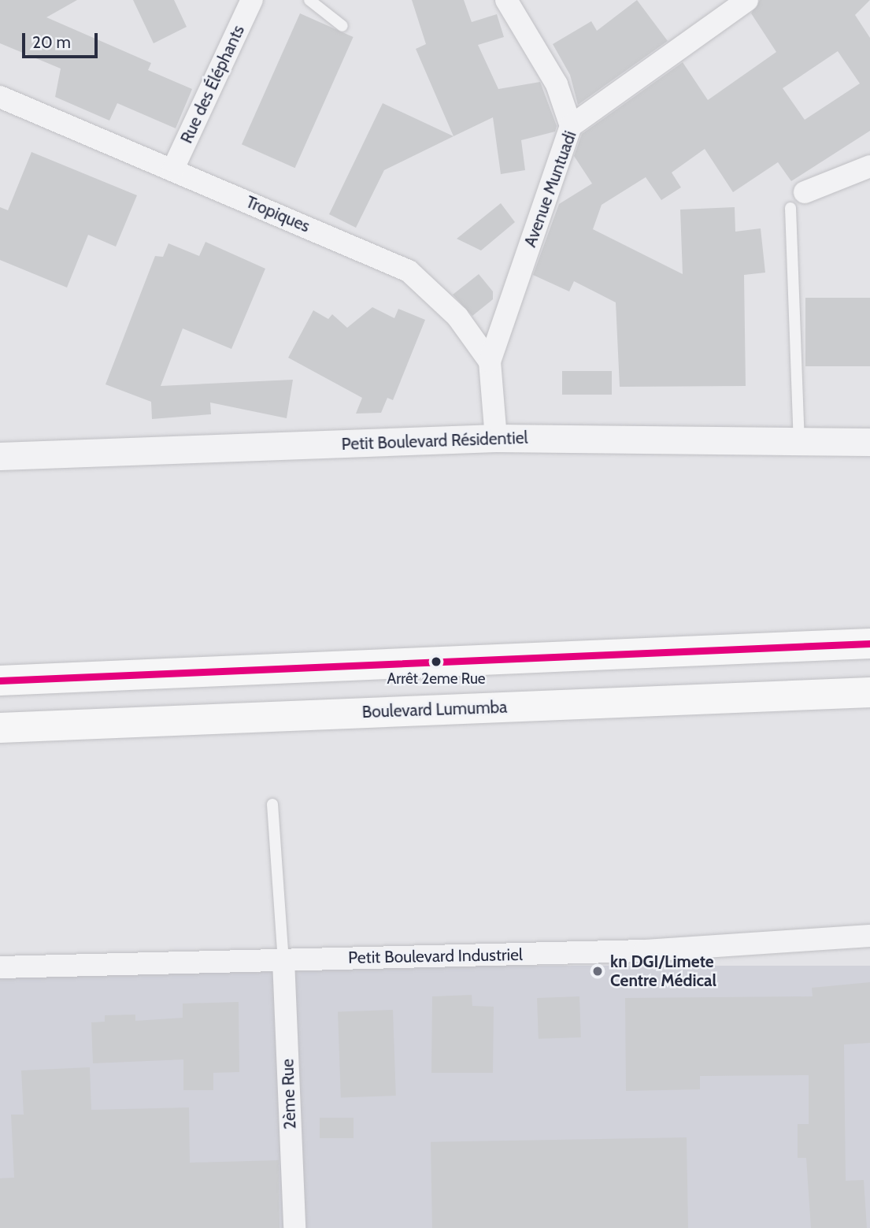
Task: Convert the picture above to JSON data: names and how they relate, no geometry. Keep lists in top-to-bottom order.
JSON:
{
  "streets": {
    "highway": ["Boulevard Lumumba"],
    "street": [
      "Rue des Éléphants",
      "Avenue Muntuadi",
      "Tropiques",
      "Petit Boulevard Résidentiel",
      "Petit Boulevard Industriel",
      "2ème Rue"
    ]
  },
  "crossings": [
    ["Rue des Éléphants", "Tropiques"],
    ["Avenue Muntuadi", "Tropiques"],
    ["Petit Boulevard Industriel", "2ème Rue"]
  ],
  "places": ["Arrêt 2eme Rue", "kn DGI/Limete Centre Médical"],
  "scale_bar": "20 m"
}
